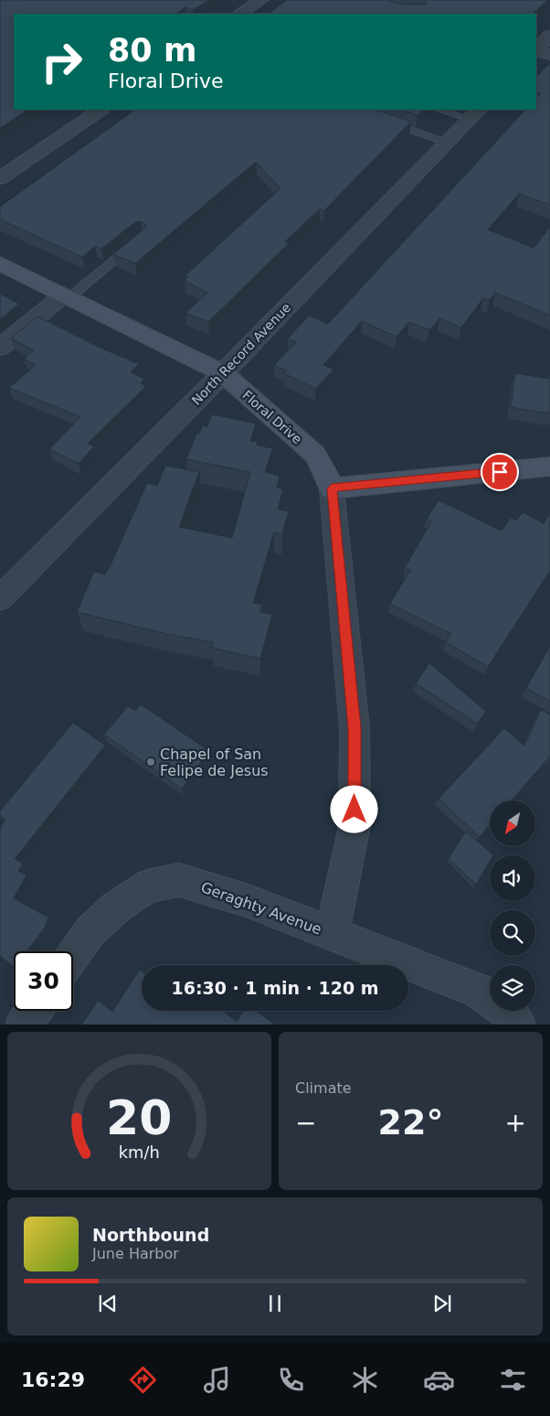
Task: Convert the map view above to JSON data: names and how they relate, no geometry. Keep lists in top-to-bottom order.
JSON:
{
  "streets": {
    "street": ["North Record Avenue", "Floral Drive", "Geraghty Avenue"]
  },
  "crossings": [
    ["North Record Avenue", "Floral Drive"]
  ],
  "places": ["Chapel of San Felipe de Jesus"],
  "north": "bottom left",
  "page": {
    "turn": ["80 m", "Floral Drive"],
    "limit": "30",
    "trip": "16:30 · 1 min · 120 m",
    "tile": "Climate",
    "heat": ["−", "22°", "+"],
    "song": ["Northbound", "June Harbor"],
    "tabs": "16:29",
    "gauge": ["20", "km/h"]
  }
}
